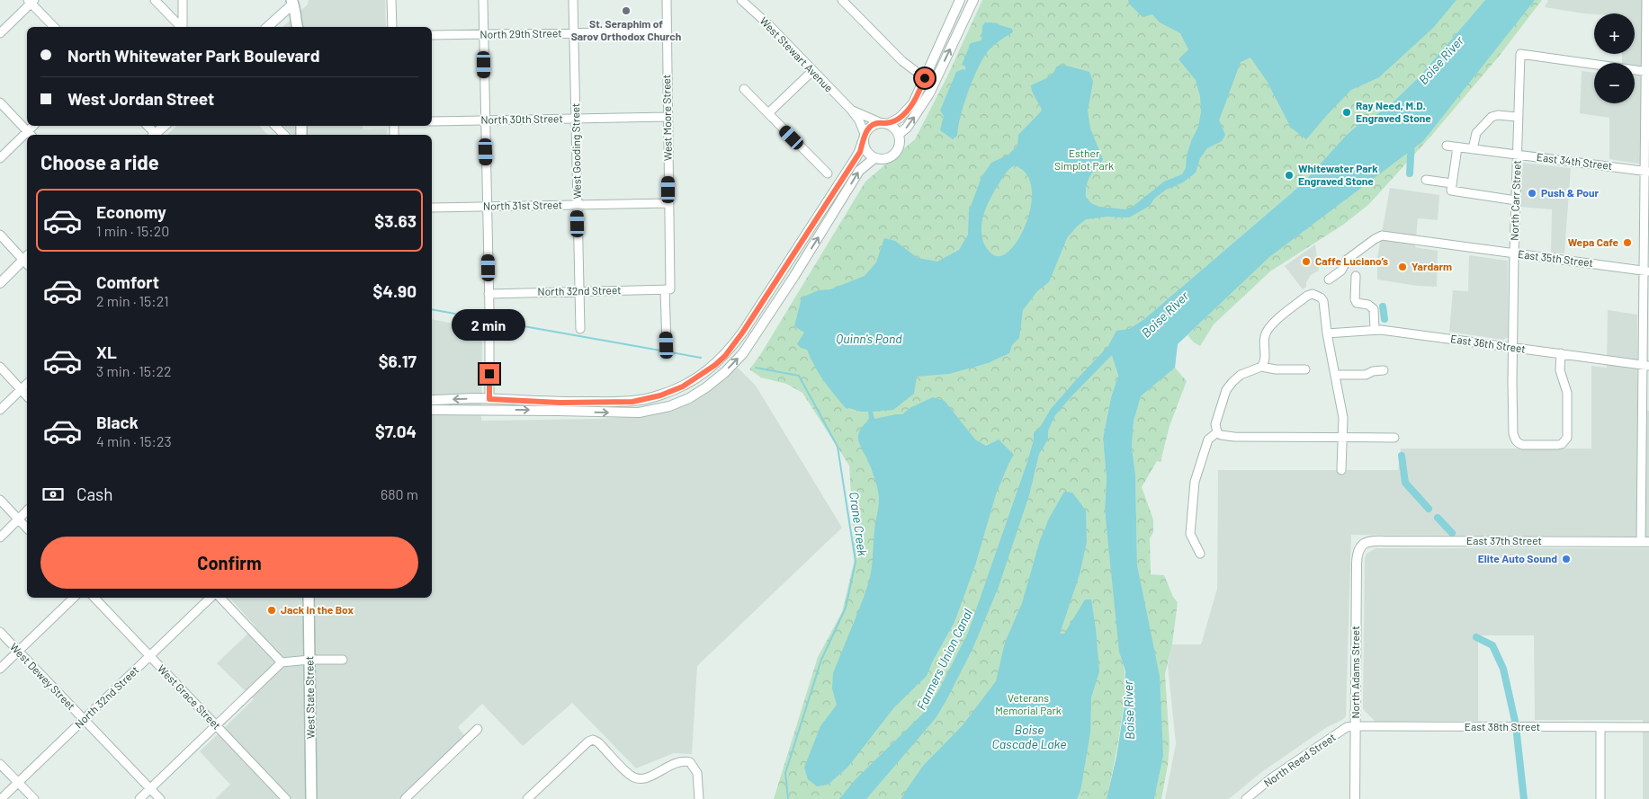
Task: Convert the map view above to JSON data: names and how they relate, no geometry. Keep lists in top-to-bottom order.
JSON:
{
  "streets": {
    "main road": ["West State Street"],
    "street": [
      "North 29th Street",
      "West Stewart Avenue",
      "West Moore Street",
      "North 30th Street",
      "West Gooding Street",
      "East 34th Street",
      "North Carr Street",
      "North 31st Street",
      "East 35th Street",
      "North 32nd Street",
      "East 36th Street",
      "East 37th Street",
      "North Adams Street",
      "West Dewey Street",
      "West Grace Street",
      "East 38th Street",
      "North Reed Street"
    ]
  },
  "crossings": [
    ["North 29th Street", "West Moore Street"],
    ["North 29th Street", "West Gooding Street"],
    ["West Moore Street", "North 30th Street"],
    ["West Moore Street", "North 31st Street"],
    ["West Moore Street", "North 32nd Street"],
    ["North 30th Street", "West Gooding Street"],
    ["West Gooding Street", "North 31st Street"],
    ["West Gooding Street", "North 32nd Street"],
    ["East 34th Street", "North Carr Street"],
    ["North Carr Street", "East 35th Street"],
    ["North Carr Street", "East 36th Street"],
    ["North 32nd Street", "West Dewey Street"],
    ["North 32nd Street", "West Grace Street"],
    ["East 37th Street", "North Adams Street"],
    ["North Adams Street", "East 38th Street"],
    ["North Adams Street", "North Reed Street"],
    ["East 38th Street", "North Reed Street"]
  ],
  "water": [
    "Boise River",
    "Quinn's Pond",
    "Crane Creek",
    "Farmers Union Canal",
    "Boise Cascade Lake"
  ],
  "parks": ["Esther Simplot Park", "Veterans Memorial Park"],
  "places": [
    "St. Seraphim of Sarov Orthodox Church",
    "Ray Need, M.D. Engraved Stone",
    "Whitewater Park Engraved Stone",
    "Push & Pour",
    "Wepa Cafe",
    "Caffe Luciano’s",
    "Yardarm",
    "Elite Auto Sound",
    "Jack in the Box"
  ],
  "page": {
    "map_buttons": ["+", "−"],
    "banner": ["North Whitewater Park Boulevard", "West Jordan Street"],
    "heading": "Choose a ride",
    "list": [
      {
        "name": "Economy",
        "note": "1 min · 15:20",
        "value": "$3.63"
      },
      {
        "name": "Comfort",
        "note": "2 min · 15:21",
        "value": "$4.90"
      },
      {
        "name": "XL",
        "note": "3 min · 15:22",
        "value": "$6.17"
      },
      {
        "name": "Black",
        "note": "4 min · 15:23",
        "value": "$7.04"
      }
    ],
    "bubble": "2 min",
    "pay": ["Cash", "680 m"],
    "buttons": "Confirm"
  }
}
